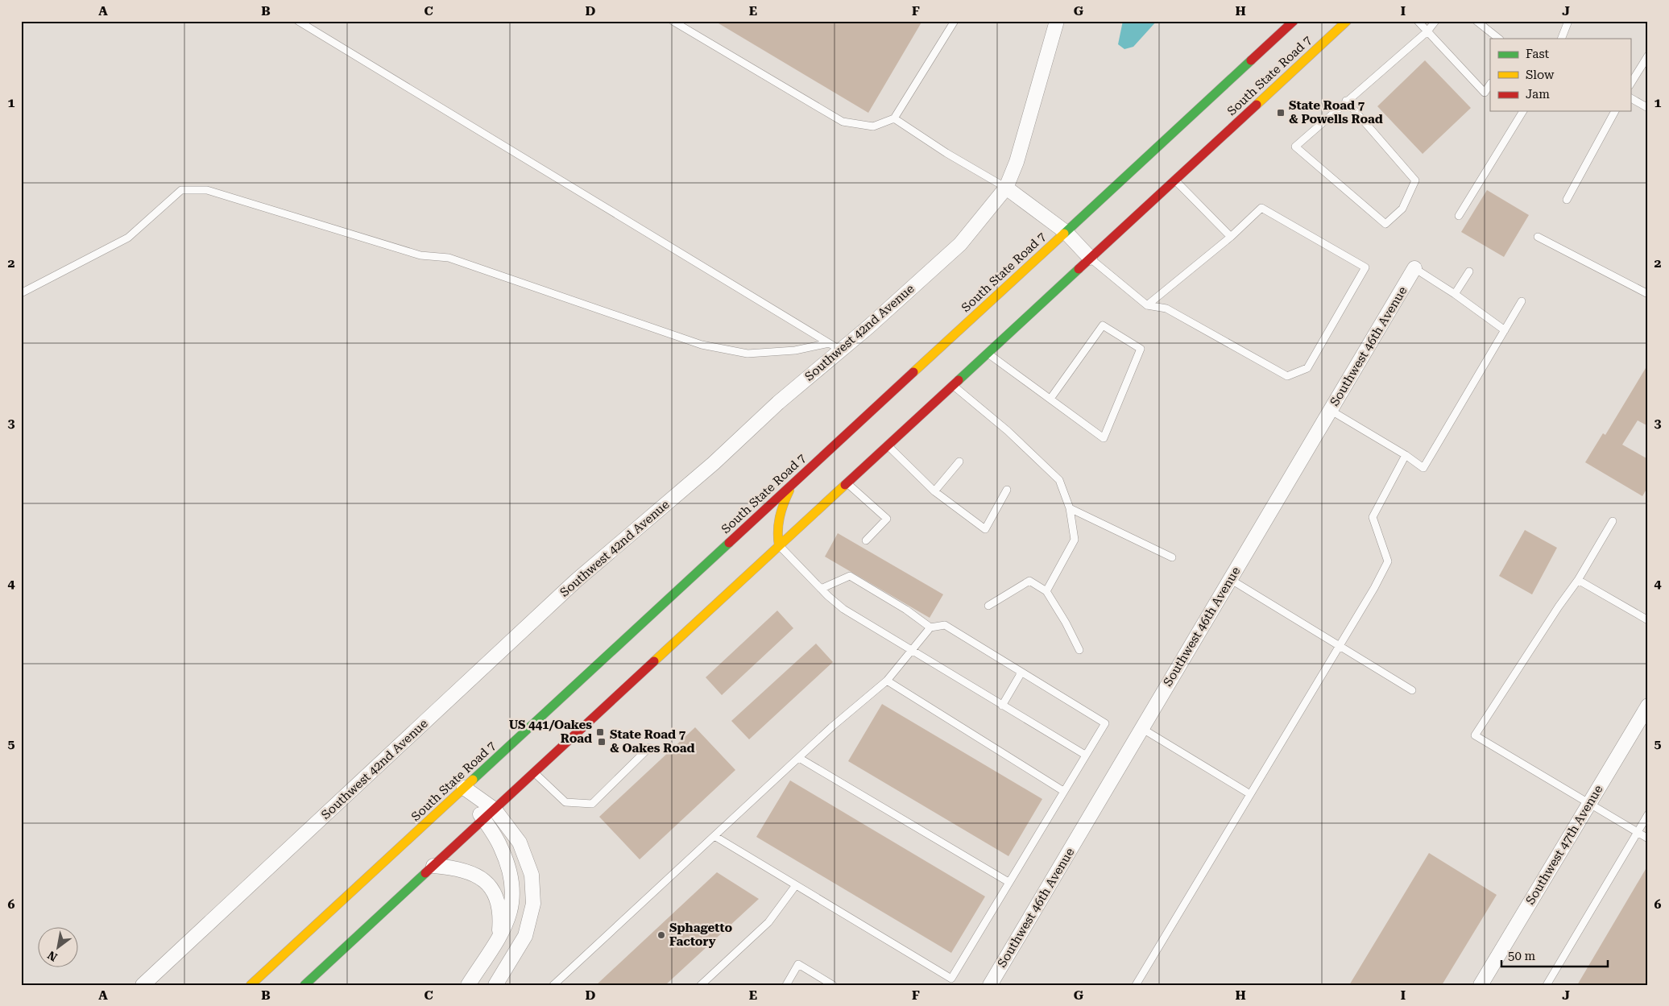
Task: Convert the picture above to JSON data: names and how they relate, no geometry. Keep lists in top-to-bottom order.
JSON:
{
  "streets": {
    "main road": ["South State Road 7"],
    "street": ["Southwest 42nd Avenue", "Southwest 46th Avenue", "Southwest 47th Avenue"]
  },
  "places": {
    "transit": ["State Road 7 & Powells Road", "US 441/Oakes Road", "State Road 7 & Oakes Road"],
    "other": ["Sphagetto Factory"]
  },
  "legend": ["Fast", "Slow", "Jam"],
  "scale_bar": "50 m",
  "north": "bottom left",
  "grid": {
    "columns": [
      "A",
      "B",
      "C",
      "D",
      "E",
      "F",
      "G",
      "H",
      "I",
      "J"
    ],
    "rows": [
      "1",
      "2",
      "3",
      "4",
      "5",
      "6"
    ]
  }
}
